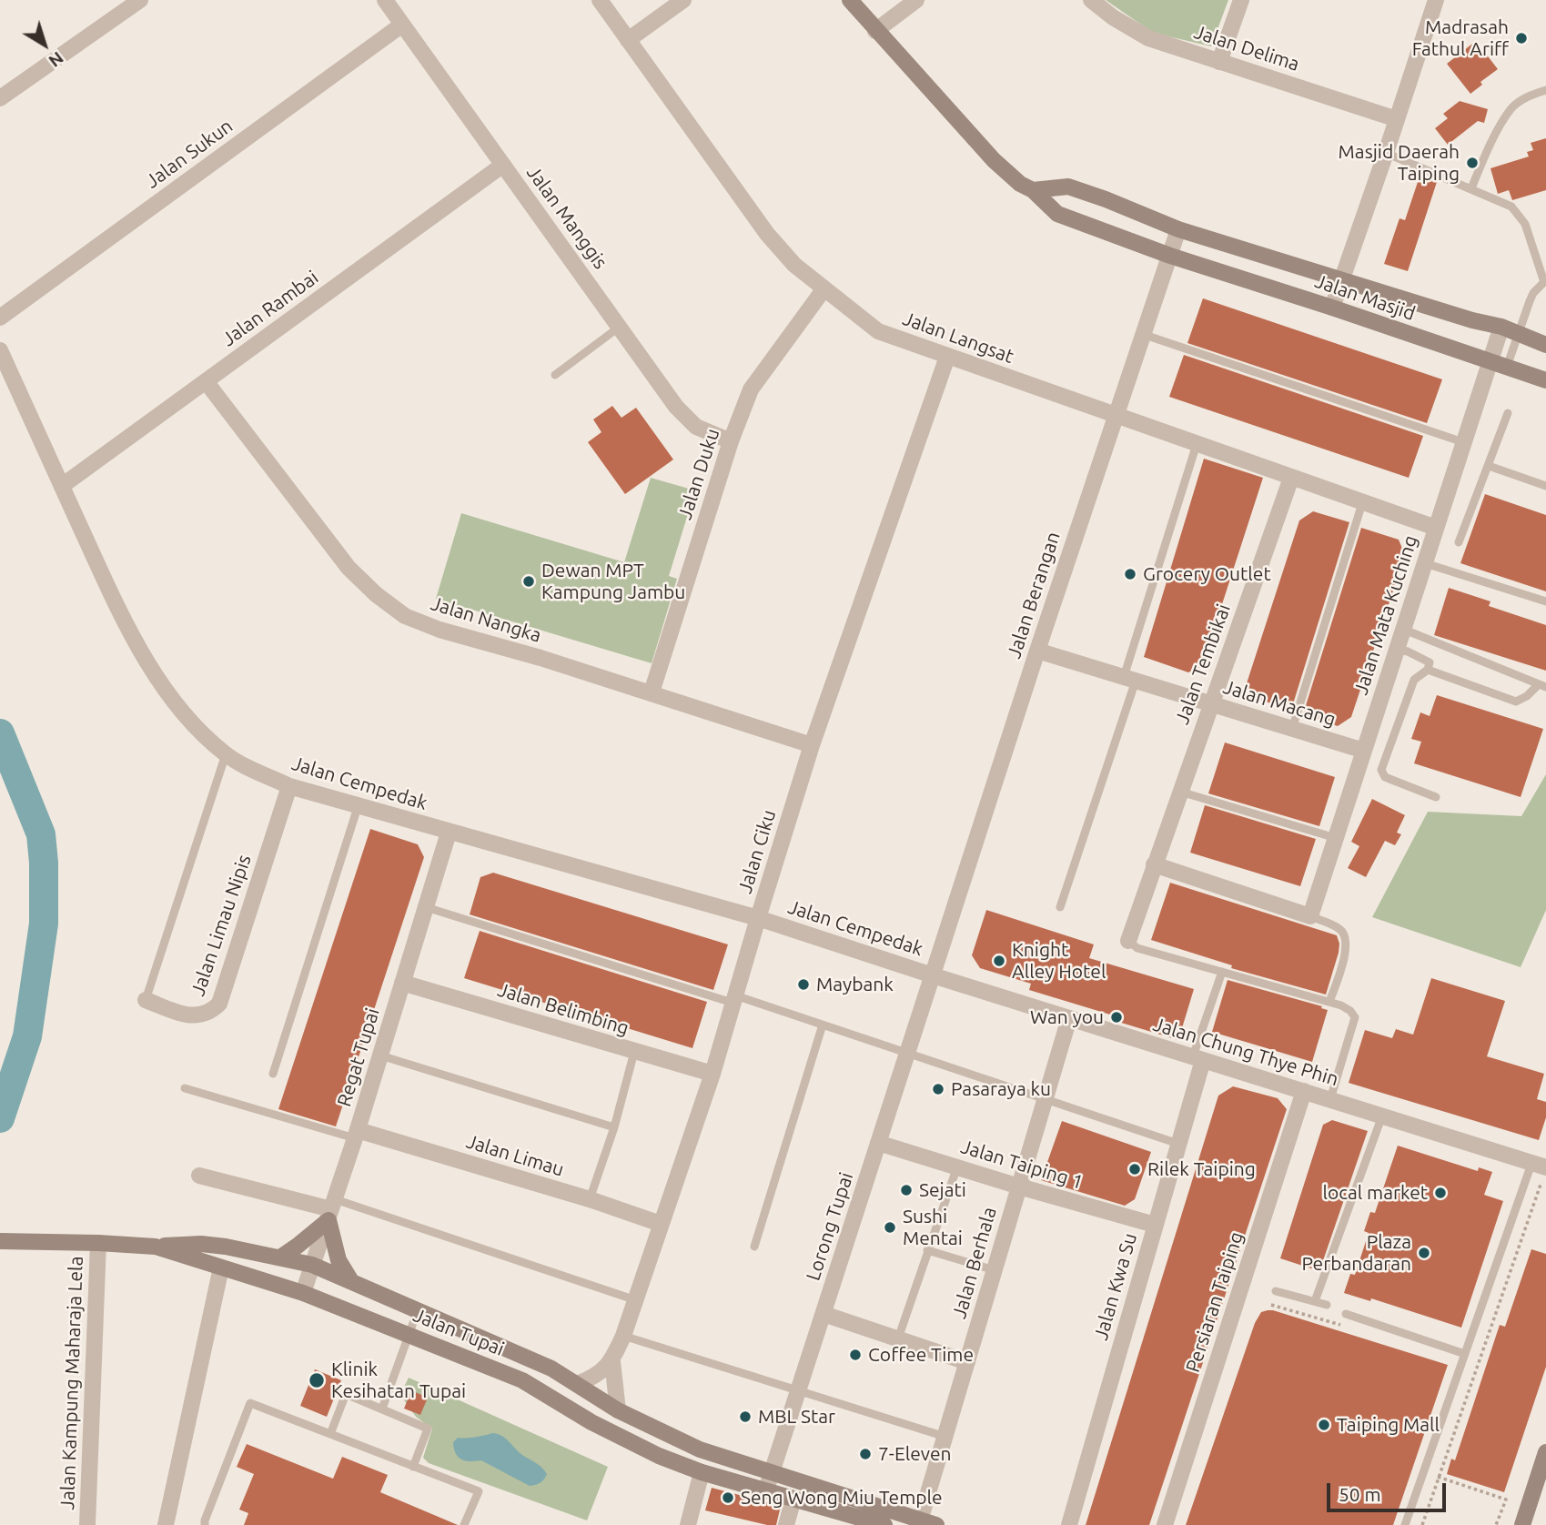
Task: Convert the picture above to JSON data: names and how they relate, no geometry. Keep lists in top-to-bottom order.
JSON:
{
  "streets": {
    "main road": ["Jalan Masjid", "Jalan Tupai"],
    "street": [
      "Jalan Delima",
      "Jalan Sukun",
      "Jalan Manggis",
      "Jalan Rambai",
      "Jalan Langsat",
      "Jalan Duku",
      "Jalan Berangan",
      "Jalan Mata Kuching",
      "Jalan Nangka",
      "Jalan Tembikai",
      "Jalan Macang",
      "Jalan Cempedak",
      "Jalan Ciku",
      "Jalan Limau Nipis",
      "Jalan Belimbing",
      "Jalan Chung Thye Phin",
      "Regat Tupai",
      "Jalan Limau",
      "Jalan Taiping 1",
      "Lorong Tupai",
      "Jalan Berhala",
      "Jalan Kwa Su",
      "Persiaran Taiping",
      "Jalan Kampung Maharaja Lela"
    ]
  },
  "crossings": [
    ["Jalan Sukun", "Jalan Manggis"],
    ["Jalan Manggis", "Jalan Rambai"],
    ["Jalan Manggis", "Jalan Duku"],
    ["Jalan Masjid", "Jalan Berangan"],
    ["Jalan Masjid", "Jalan Mata Kuching"],
    ["Jalan Rambai", "Jalan Nangka"],
    ["Jalan Rambai", "Jalan Cempedak"],
    ["Jalan Langsat", "Jalan Duku"],
    ["Jalan Langsat", "Jalan Berangan"],
    ["Jalan Langsat", "Jalan Mata Kuching"],
    ["Jalan Langsat", "Jalan Tembikai"],
    ["Jalan Langsat", "Jalan Ciku"],
    ["Jalan Duku", "Jalan Nangka"],
    ["Jalan Berangan", "Jalan Macang"],
    ["Jalan Berangan", "Jalan Cempedak"],
    ["Jalan Berangan", "Jalan Chung Thye Phin"],
    ["Jalan Berangan", "Lorong Tupai"],
    ["Jalan Mata Kuching", "Jalan Macang"],
    ["Jalan Nangka", "Jalan Ciku"],
    ["Jalan Tembikai", "Jalan Macang"],
    ["Jalan Cempedak", "Jalan Ciku"],
    ["Jalan Cempedak", "Jalan Limau Nipis"],
    ["Jalan Cempedak", "Jalan Chung Thye Phin"],
    ["Jalan Cempedak", "Regat Tupai"],
    ["Jalan Cempedak", "Lorong Tupai"],
    ["Jalan Ciku", "Jalan Belimbing"],
    ["Jalan Ciku", "Jalan Limau"],
    ["Jalan Belimbing", "Regat Tupai"],
    ["Jalan Chung Thye Phin", "Lorong Tupai"],
    ["Jalan Chung Thye Phin", "Jalan Berhala"],
    ["Jalan Chung Thye Phin", "Jalan Kwa Su"],
    ["Jalan Chung Thye Phin", "Persiaran Taiping"],
    ["Regat Tupai", "Jalan Limau"],
    ["Regat Tupai", "Jalan Tupai"],
    ["Jalan Taiping 1", "Lorong Tupai"],
    ["Jalan Taiping 1", "Jalan Berhala"],
    ["Jalan Taiping 1", "Jalan Kwa Su"],
    ["Lorong Tupai", "Jalan Tupai"],
    ["Jalan Tupai", "Jalan Kampung Maharaja Lela"]
  ],
  "places": [
    "Madrasah Fathul Ariff",
    "Masjid Daerah Taiping",
    "Grocery Outlet",
    "Dewan MPT Kampung Jambu",
    "Knight Alley Hotel",
    "Maybank",
    "Wan you",
    "Pasaraya ku",
    "Rilek Taiping",
    "Sejati",
    "local market",
    "Sushi Mentai",
    "Plaza Perbandaran",
    "Coffee Time",
    "Klinik Kesihatan Tupai",
    "MBL Star",
    "Taiping Mall",
    "7-Eleven",
    "Seng Wong Miu Temple"
  ],
  "scale_bar": "50 m",
  "north": "bottom right"
}
